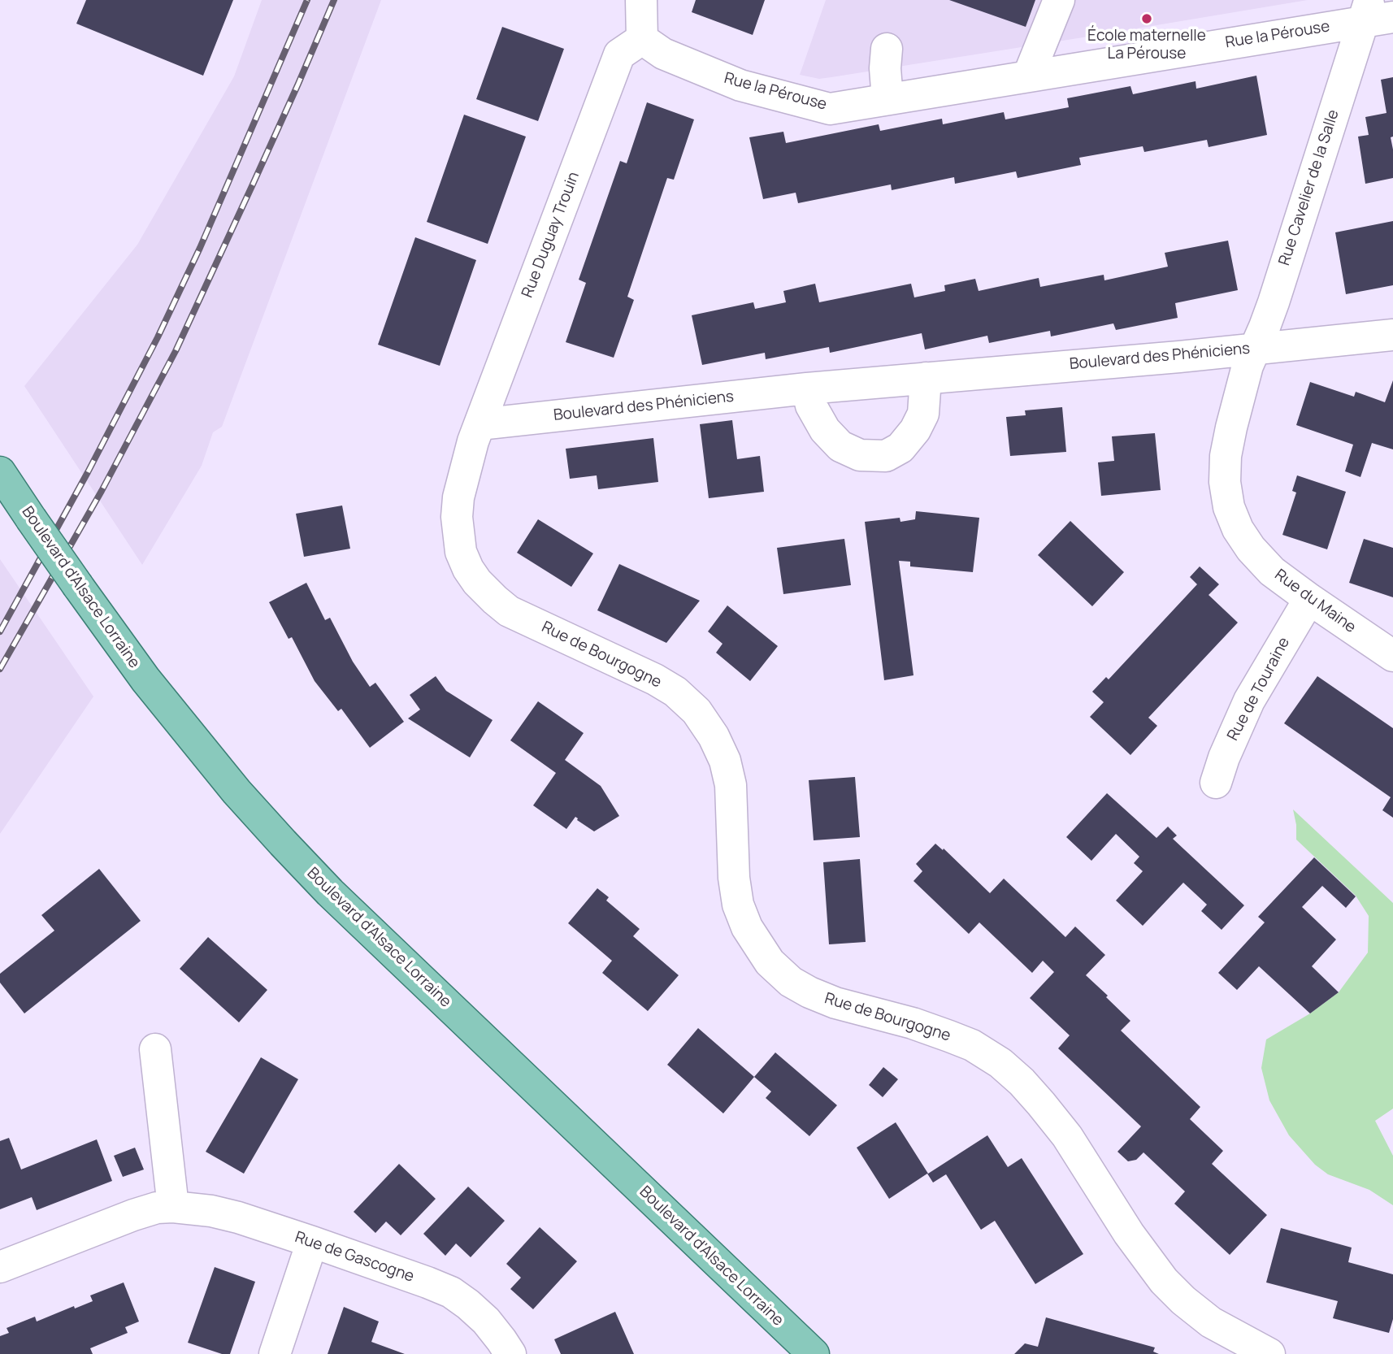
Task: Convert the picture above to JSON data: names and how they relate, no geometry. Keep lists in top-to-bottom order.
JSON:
{
  "streets": {
    "main road": ["Boulevard d'Alsace Lorraine"],
    "street": [
      "Rue la Pérouse",
      "Rue Cavelier de la Salle",
      "Rue Duguay Trouin",
      "Boulevard des Phéniciens",
      "Rue du Maine",
      "Rue de Bourgogne",
      "Rue de Touraine",
      "Rue de Gascogne"
    ]
  },
  "crossings": [
    ["Rue la Pérouse", "Rue Cavelier de la Salle"],
    ["Rue la Pérouse", "Rue Duguay Trouin"],
    ["Rue Cavelier de la Salle", "Boulevard des Phéniciens"],
    ["Rue Cavelier de la Salle", "Rue du Maine"],
    ["Rue Duguay Trouin", "Boulevard des Phéniciens"],
    ["Rue Duguay Trouin", "Rue de Bourgogne"],
    ["Boulevard des Phéniciens", "Rue du Maine"],
    ["Boulevard des Phéniciens", "Rue de Bourgogne"],
    ["Rue du Maine", "Rue de Touraine"]
  ],
  "places": ["École maternelle La Pérouse"]
}
